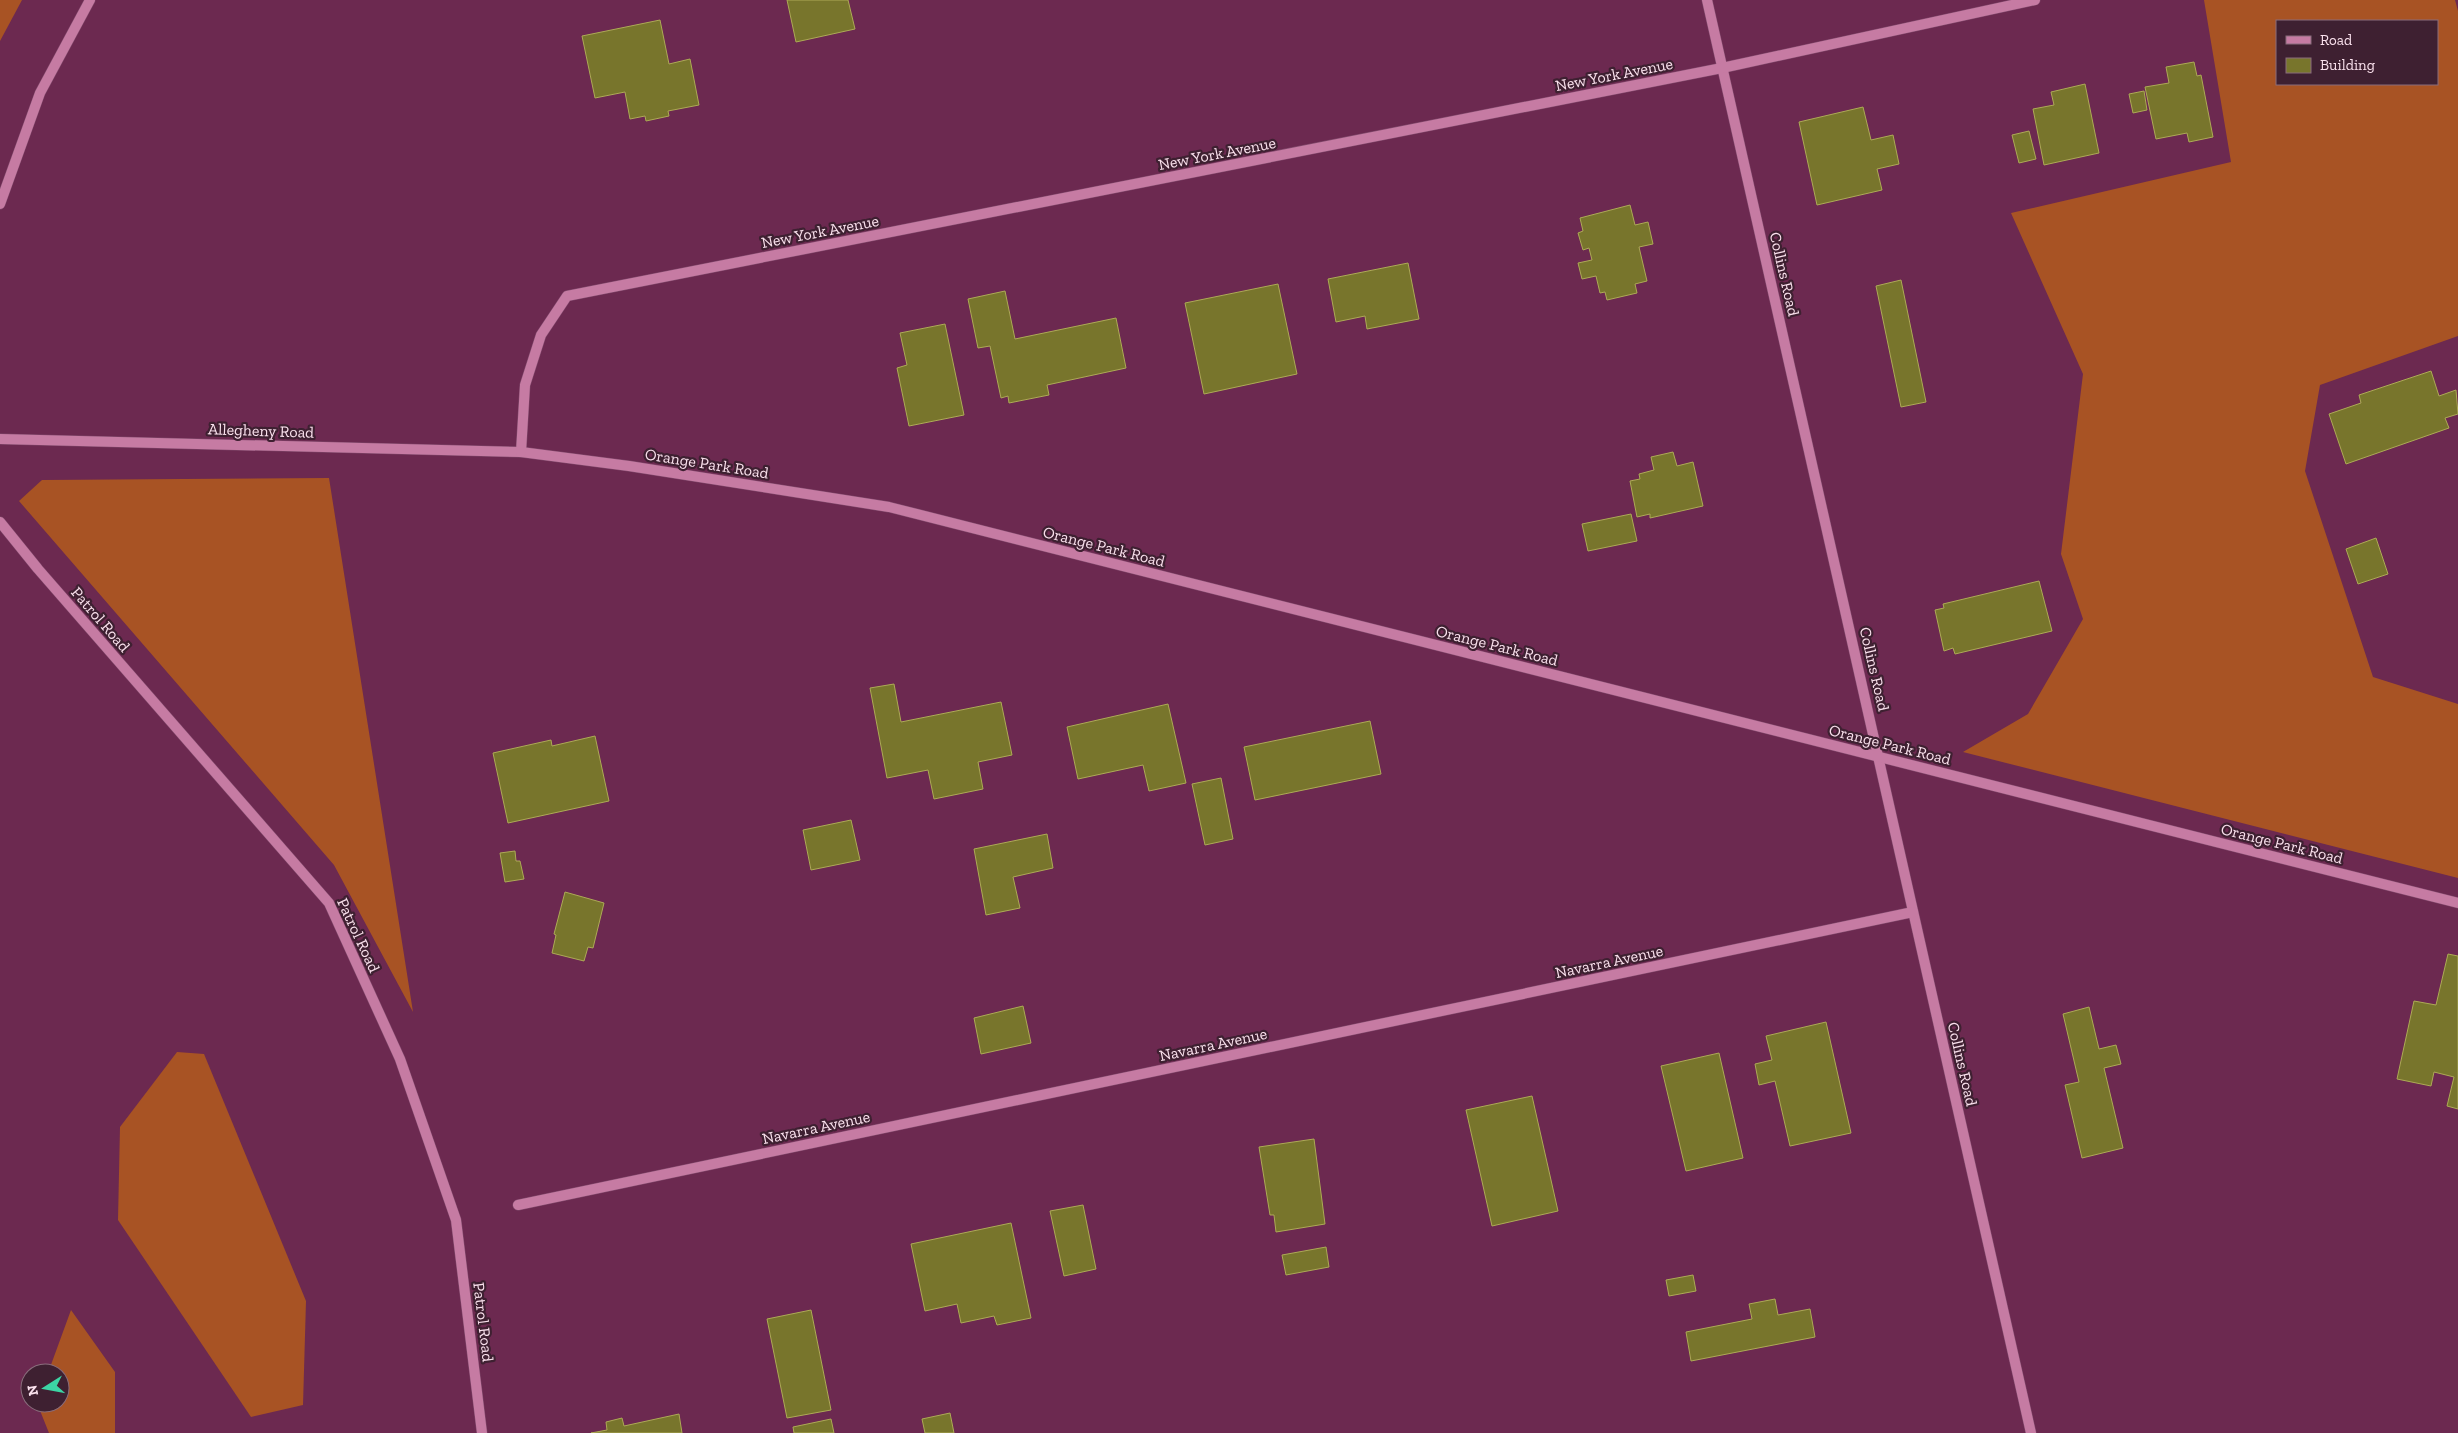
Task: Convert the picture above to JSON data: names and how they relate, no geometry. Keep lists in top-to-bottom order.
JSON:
{
  "streets": {
    "street": [
      "New York Avenue",
      "Collins Road",
      "Allegheny Road",
      "Orange Park Road",
      "Patrol Road",
      "Navarra Avenue"
    ]
  },
  "crossings": [
    ["New York Avenue", "Collins Road"],
    ["New York Avenue", "Allegheny Road"],
    ["New York Avenue", "Orange Park Road"],
    ["Collins Road", "Orange Park Road"],
    ["Collins Road", "Navarra Avenue"],
    ["Allegheny Road", "Orange Park Road"]
  ],
  "legend": ["Road", "Building"],
  "north": "left"
}
